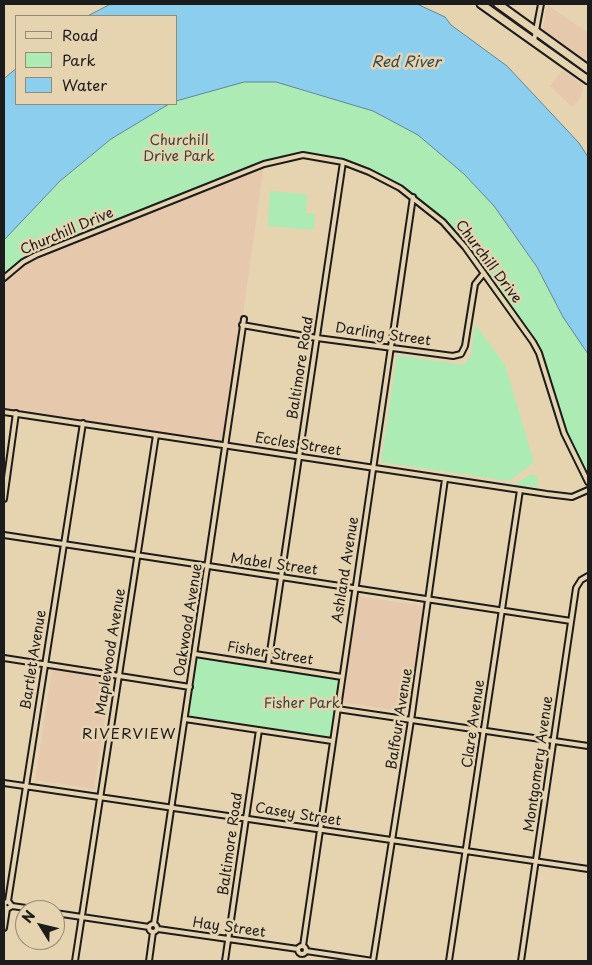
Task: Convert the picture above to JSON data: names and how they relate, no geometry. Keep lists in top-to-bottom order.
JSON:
{
  "streets": {
    "street": [
      "Churchill Drive",
      "Darling Street",
      "Baltimore Road",
      "Eccles Street",
      "Mabel Street",
      "Ashland Avenue",
      "Oakwood Avenue",
      "Maplewood Avenue",
      "Fisher Street",
      "Bartlet Avenue",
      "Balfour Avenue",
      "Clare Avenue",
      "Montgomery Avenue",
      "Casey Street",
      "Hay Street"
    ]
  },
  "crossings": [
    ["Churchill Drive", "Darling Street"],
    ["Churchill Drive", "Baltimore Road"],
    ["Churchill Drive", "Ashland Avenue"],
    ["Darling Street", "Baltimore Road"],
    ["Darling Street", "Ashland Avenue"],
    ["Darling Street", "Oakwood Avenue"],
    ["Baltimore Road", "Eccles Street"],
    ["Baltimore Road", "Mabel Street"],
    ["Baltimore Road", "Fisher Street"],
    ["Baltimore Road", "Casey Street"],
    ["Baltimore Road", "Hay Street"],
    ["Eccles Street", "Ashland Avenue"],
    ["Eccles Street", "Oakwood Avenue"],
    ["Eccles Street", "Maplewood Avenue"],
    ["Eccles Street", "Bartlet Avenue"],
    ["Eccles Street", "Balfour Avenue"],
    ["Eccles Street", "Clare Avenue"],
    ["Mabel Street", "Ashland Avenue"],
    ["Mabel Street", "Oakwood Avenue"],
    ["Mabel Street", "Maplewood Avenue"],
    ["Mabel Street", "Bartlet Avenue"],
    ["Mabel Street", "Balfour Avenue"],
    ["Mabel Street", "Clare Avenue"],
    ["Mabel Street", "Montgomery Avenue"],
    ["Ashland Avenue", "Fisher Street"],
    ["Ashland Avenue", "Casey Street"],
    ["Oakwood Avenue", "Fisher Street"],
    ["Oakwood Avenue", "Casey Street"],
    ["Maplewood Avenue", "Casey Street"],
    ["Bartlet Avenue", "Casey Street"],
    ["Balfour Avenue", "Casey Street"],
    ["Clare Avenue", "Casey Street"],
    ["Montgomery Avenue", "Casey Street"]
  ],
  "districts": ["RIVERVIEW"],
  "water": ["Red River"],
  "parks": ["Churchill Drive Park", "Fisher Park"],
  "legend": ["Road", "Park", "Water"],
  "north": "top left"
}
